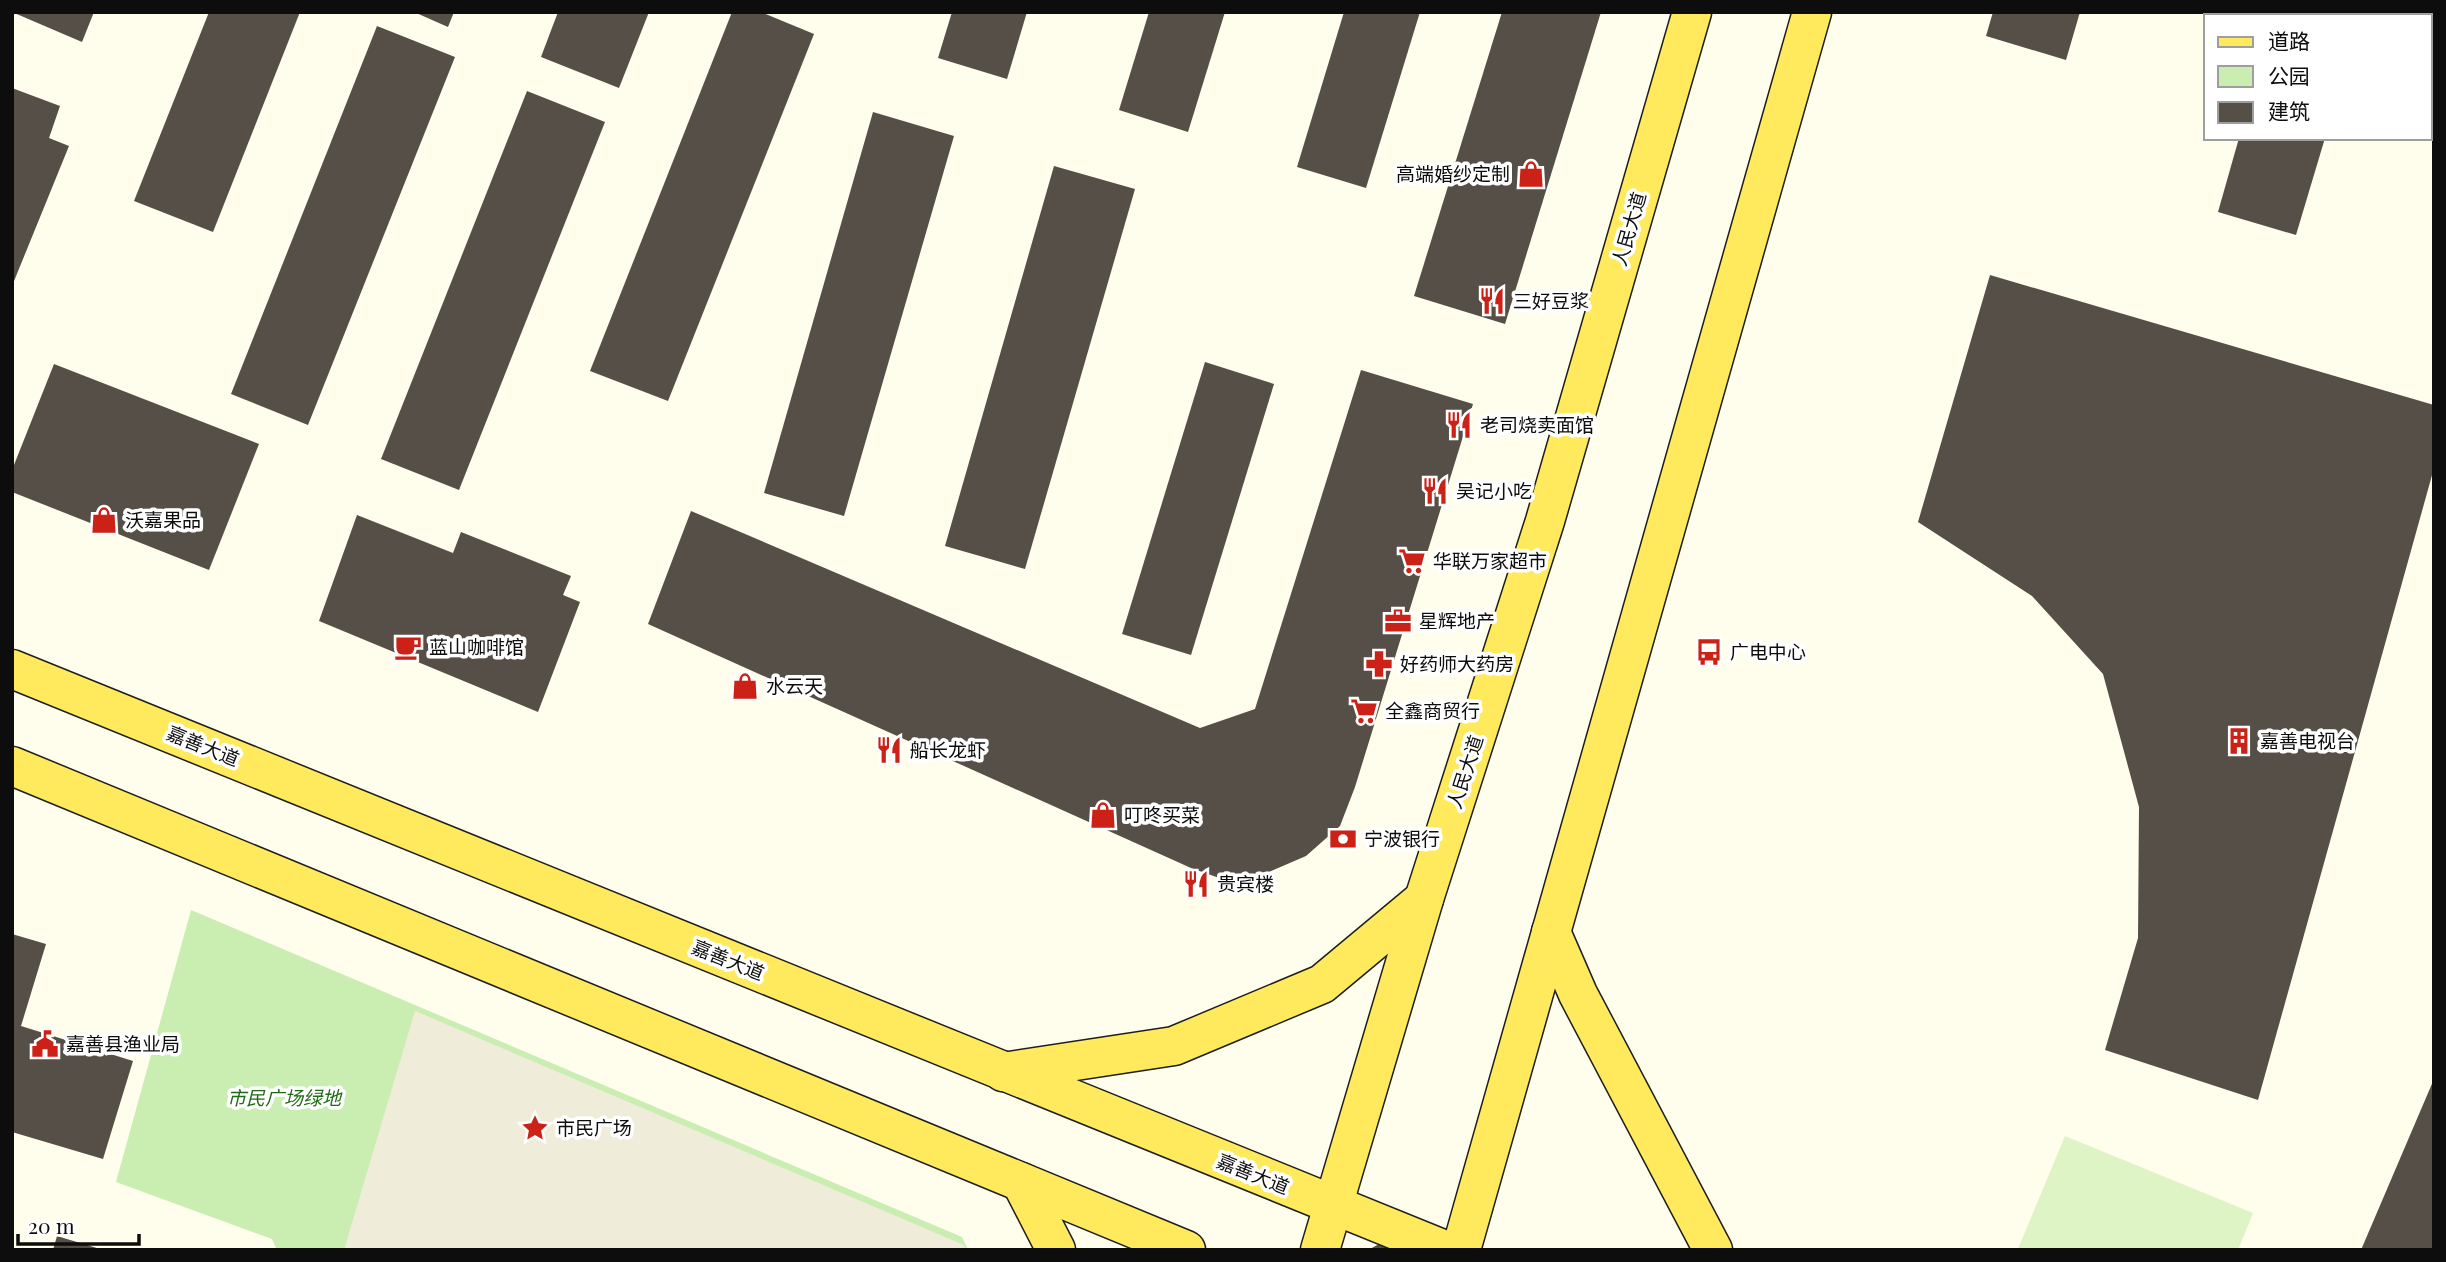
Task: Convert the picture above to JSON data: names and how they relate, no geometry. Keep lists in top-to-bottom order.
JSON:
{
  "streets": {
    "main road": ["人民大道", "嘉善大道"]
  },
  "crossings": [
    ["人民大道", "嘉善大道"]
  ],
  "parks": ["市民广场绿地"],
  "places": {
    "shop": [
      "高端婚纱定制",
      "沃嘉果品",
      "水云天",
      "叮咚买菜"
    ],
    "restaurant": [
      "三好豆浆",
      "老司烧卖面馆",
      "吴记小吃",
      "船长龙虾",
      "贵宾楼"
    ],
    "supermarket": ["华联万家超市", "全鑫商贸行"],
    "office": ["星辉地产"],
    "cafe": ["蓝山咖啡馆"],
    "bus stop": ["广电中心"],
    "pharmacy": ["好药师大药房"],
    "building": ["嘉善电视台"],
    "bank": ["宁波银行"],
    "public building": ["嘉善县渔业局"],
    "place": ["市民广场"]
  },
  "legend": ["道路", "公园", "建筑"],
  "scale_bar": "20 m"
}
